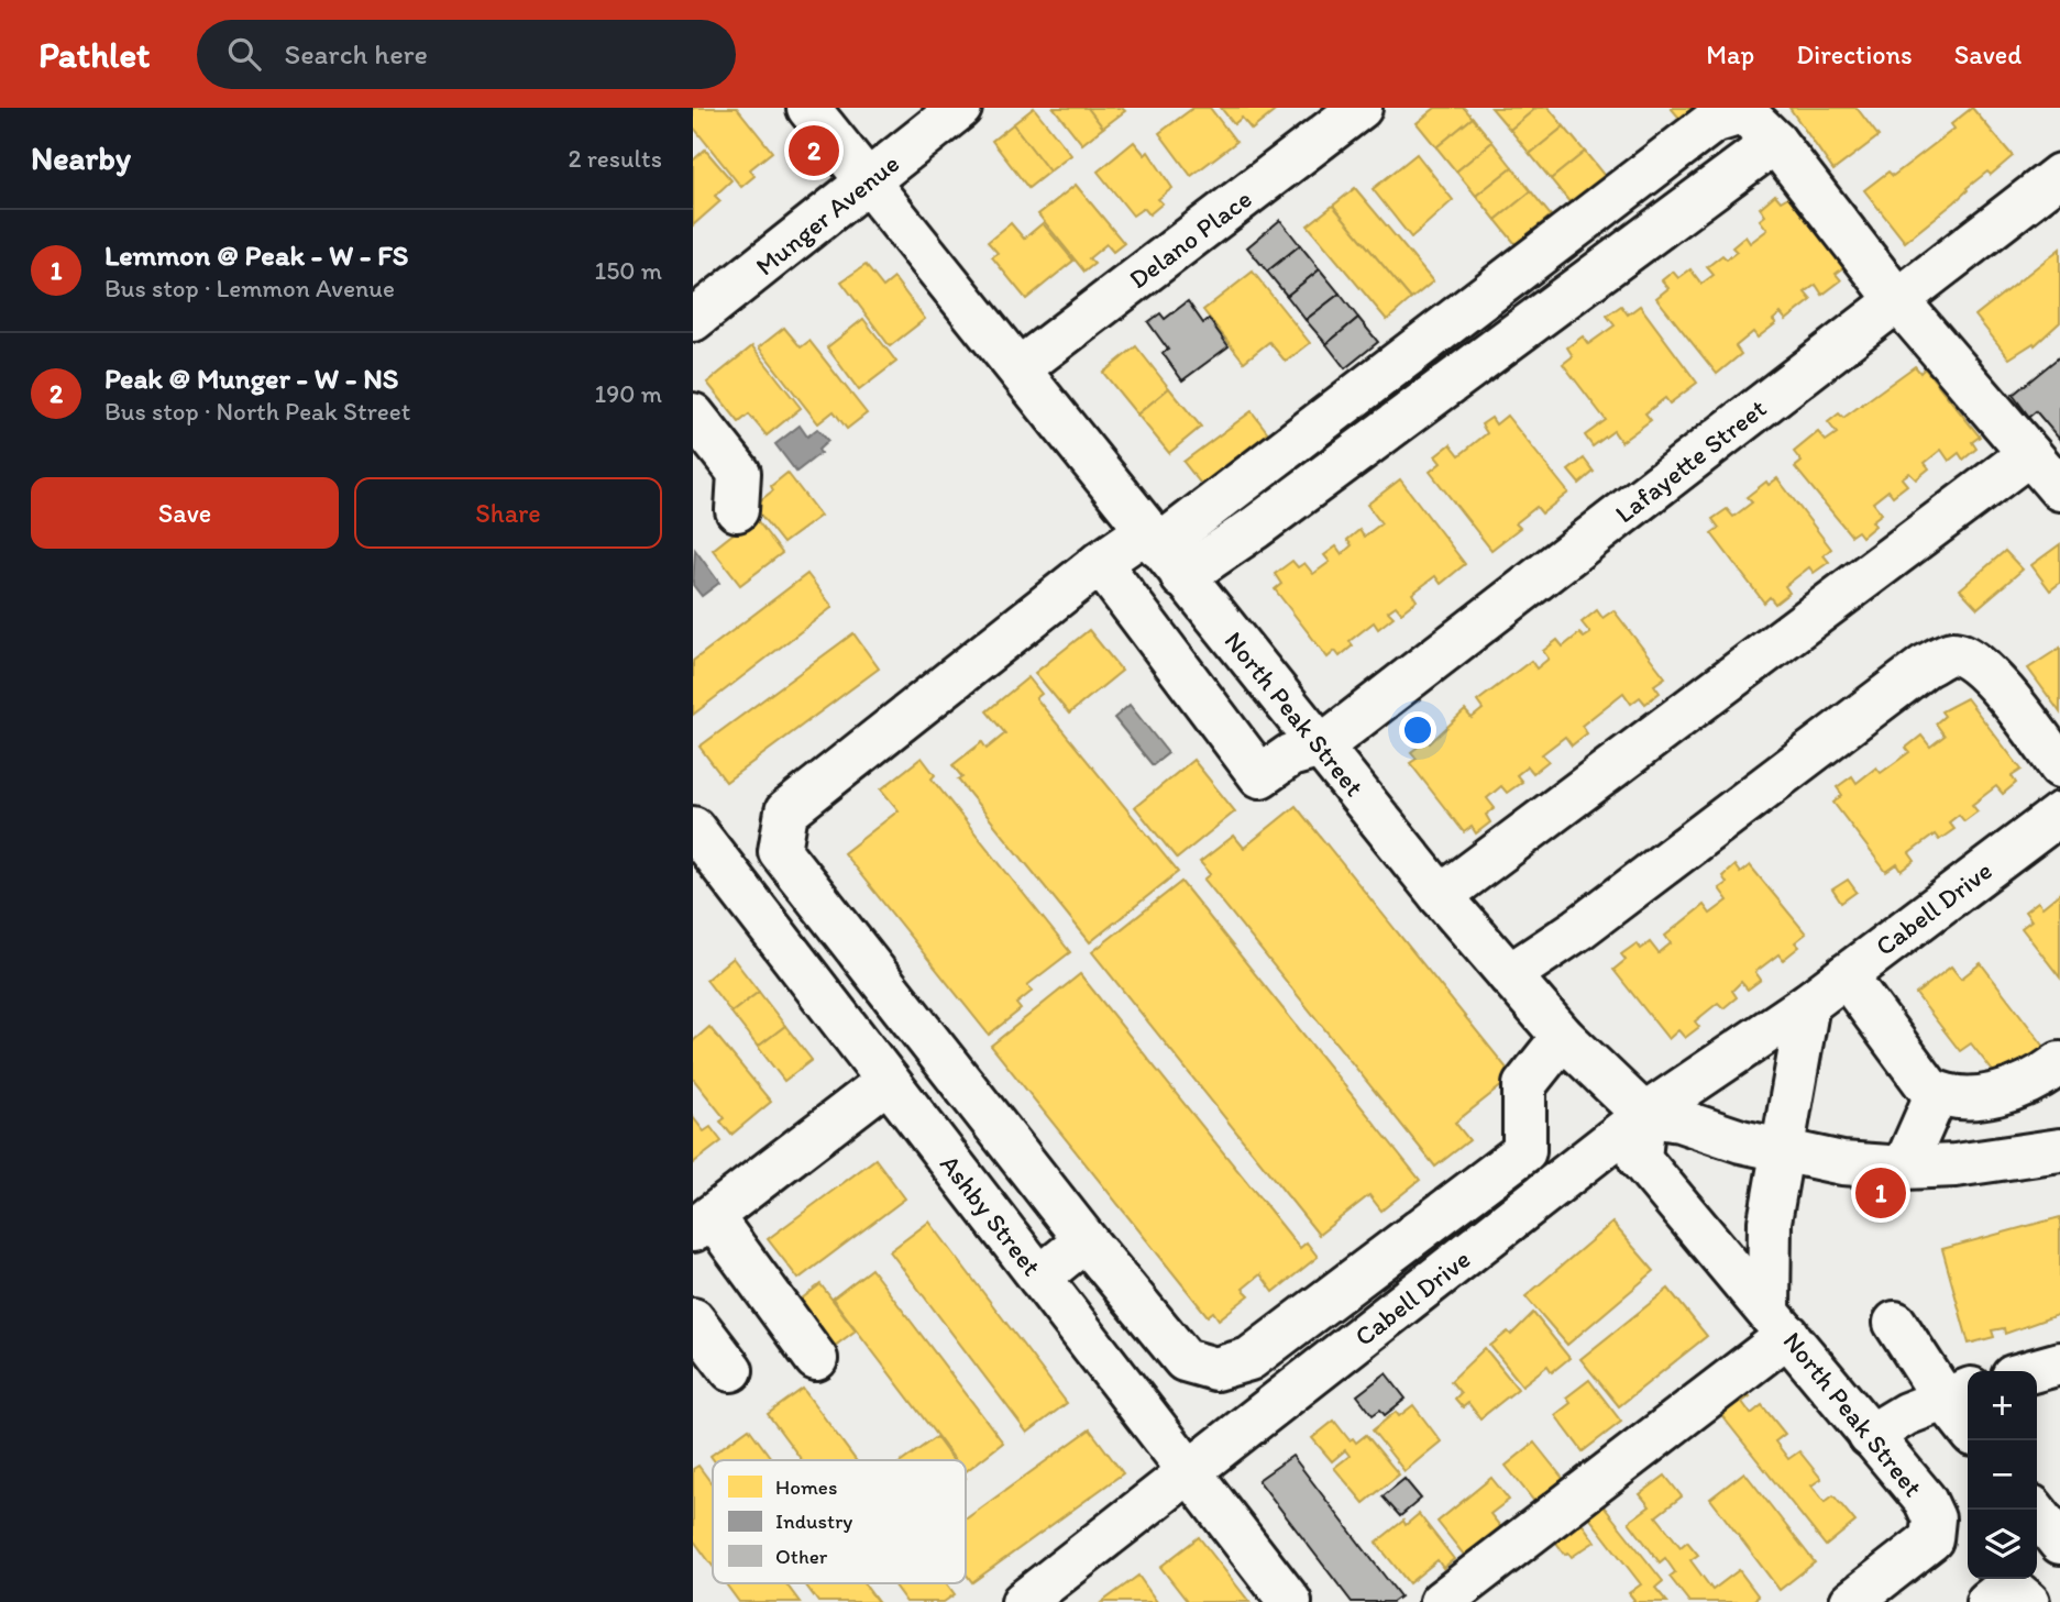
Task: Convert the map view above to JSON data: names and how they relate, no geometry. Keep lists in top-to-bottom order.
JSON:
{
  "streets": {
    "street": [
      "Munger Avenue",
      "Delano Place",
      "Lafayette Street",
      "North Peak Street",
      "Cabell Drive",
      "Ashby Street"
    ]
  },
  "crossings": [
    ["Munger Avenue", "North Peak Street"],
    ["Delano Place", "North Peak Street"],
    ["Lafayette Street", "North Peak Street"],
    ["North Peak Street", "Cabell Drive"],
    ["Cabell Drive", "Ashby Street"]
  ],
  "legend": ["Homes", "Industry", "Other"],
  "page": {
    "header": "Pathlet",
    "search": "Search here",
    "nav": ["Map", "Directions", "Saved"],
    "heading": ["Nearby", "2 results"],
    "pins": ["2", "1"],
    "list": [
      {
        "mark": "1",
        "name": "Lemmon @ Peak - W - FS",
        "note": "Bus stop · Lemmon Avenue",
        "value": "150 m"
      },
      {
        "mark": "2",
        "name": "Peak @ Munger - W - NS",
        "note": "Bus stop · North Peak Street",
        "value": "190 m"
      }
    ],
    "buttons": ["Save", "Share"],
    "map_buttons": ["+", "−"]
  }
}
